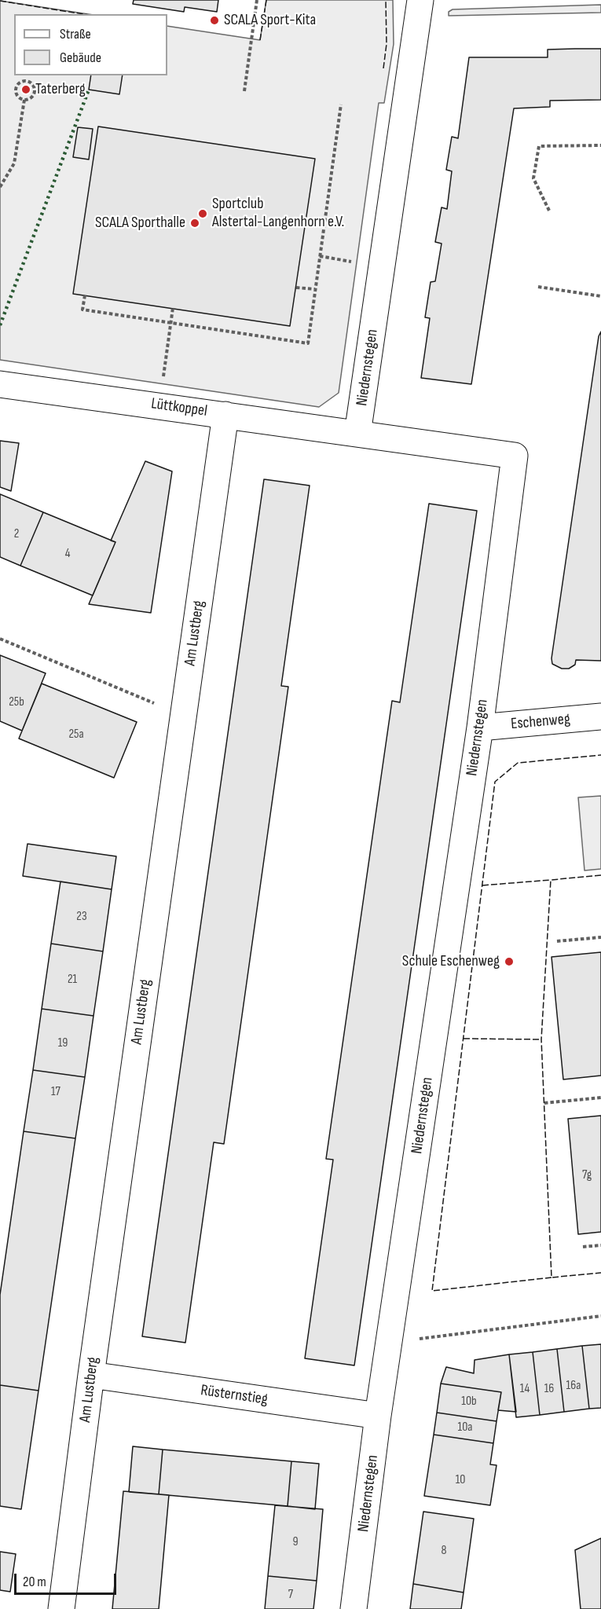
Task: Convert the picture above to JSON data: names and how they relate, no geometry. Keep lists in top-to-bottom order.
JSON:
{
  "streets": {
    "street": [
      "Niedernstegen",
      "Lüttkoppel",
      "Am Lustberg",
      "Eschenweg",
      "Rüsternstieg"
    ]
  },
  "crossings": [
    ["Niedernstegen", "Lüttkoppel"],
    ["Niedernstegen", "Eschenweg"],
    ["Niedernstegen", "Rüsternstieg"],
    ["Lüttkoppel", "Am Lustberg"],
    ["Am Lustberg", "Rüsternstieg"]
  ],
  "places": [
    "SCALA Sport-Kita",
    "Taterberg",
    "Sportclub Alstertal-Langenhorn e.V.",
    "SCALA Sporthalle",
    "Schule Eschenweg"
  ],
  "house_numbers": [
    "2",
    "4",
    "25b",
    "25a",
    "23",
    "21",
    "19",
    "17",
    "7g",
    "16a",
    "14",
    "16",
    "10b",
    "10a",
    "10",
    "9",
    "8",
    "7"
  ],
  "legend": ["Straße", "Gebäude"],
  "scale_bar": "20 m"
}
